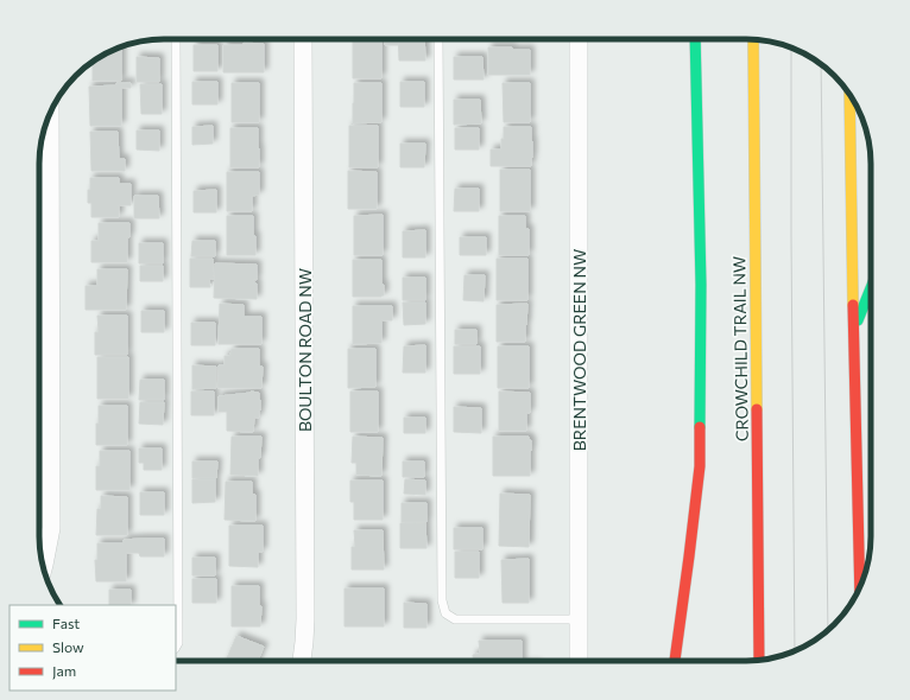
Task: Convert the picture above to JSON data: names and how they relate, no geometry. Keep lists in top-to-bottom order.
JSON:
{
  "streets": {
    "highway": ["CROWCHILD TRAIL NW"],
    "street": ["BOULTON ROAD NW", "BRENTWOOD GREEN NW"]
  },
  "legend": ["Fast", "Slow", "Jam"]
}
